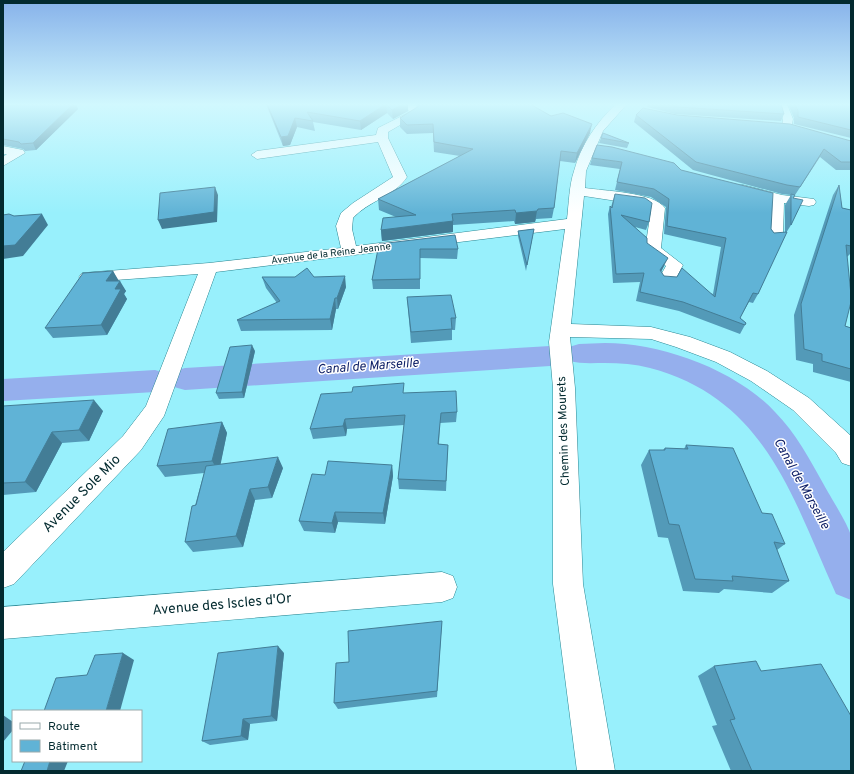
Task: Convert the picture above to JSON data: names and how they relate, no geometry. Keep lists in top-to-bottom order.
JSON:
{
  "streets": {
    "street": [
      "Avenue de la Reine Jeanne",
      "Chemin des Mourets",
      "Avenue Sole Mio",
      "Avenue des Iscles d'Or"
    ]
  },
  "crossings": [
    ["Avenue de la Reine Jeanne", "Chemin des Mourets"],
    ["Avenue de la Reine Jeanne", "Avenue Sole Mio"]
  ],
  "water": ["Canal de Marseille"],
  "legend": ["Route", "Bâtiment"]
}
